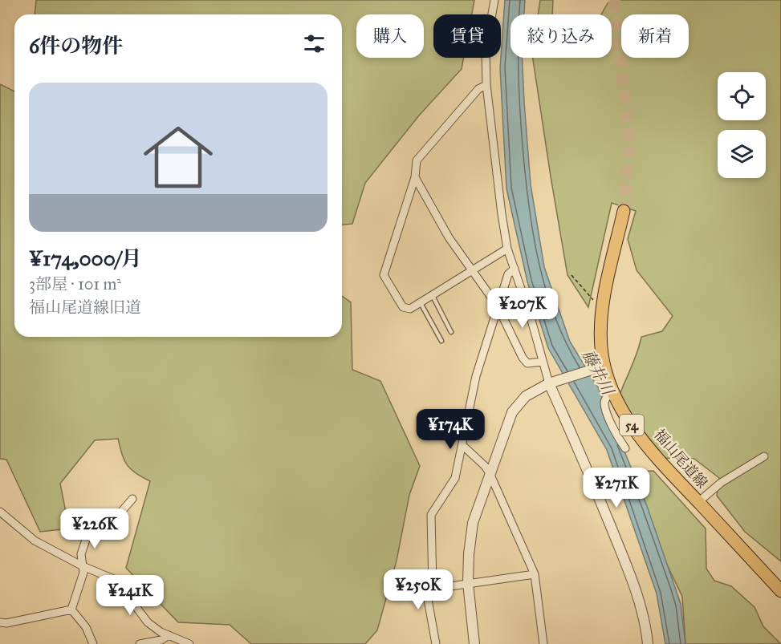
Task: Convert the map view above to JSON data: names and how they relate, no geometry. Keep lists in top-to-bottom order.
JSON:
{
  "streets": {
    "main road": ["54", "福山尾道線"]
  },
  "water": ["藤井川"],
  "page": {
    "chip": [
      "購入",
      "賃貸",
      "絞り込み",
      "新着"
    ],
    "heading": "6件の物件",
    "list": [
      {
        "name": "¥174,000/月",
        "note": "3部屋 · 101 m² · 福山尾道線旧道"
      }
    ],
    "price": [
      "¥207K",
      "¥174K",
      "¥271K",
      "¥226K",
      "¥250K",
      "¥241K"
    ]
  }
}
